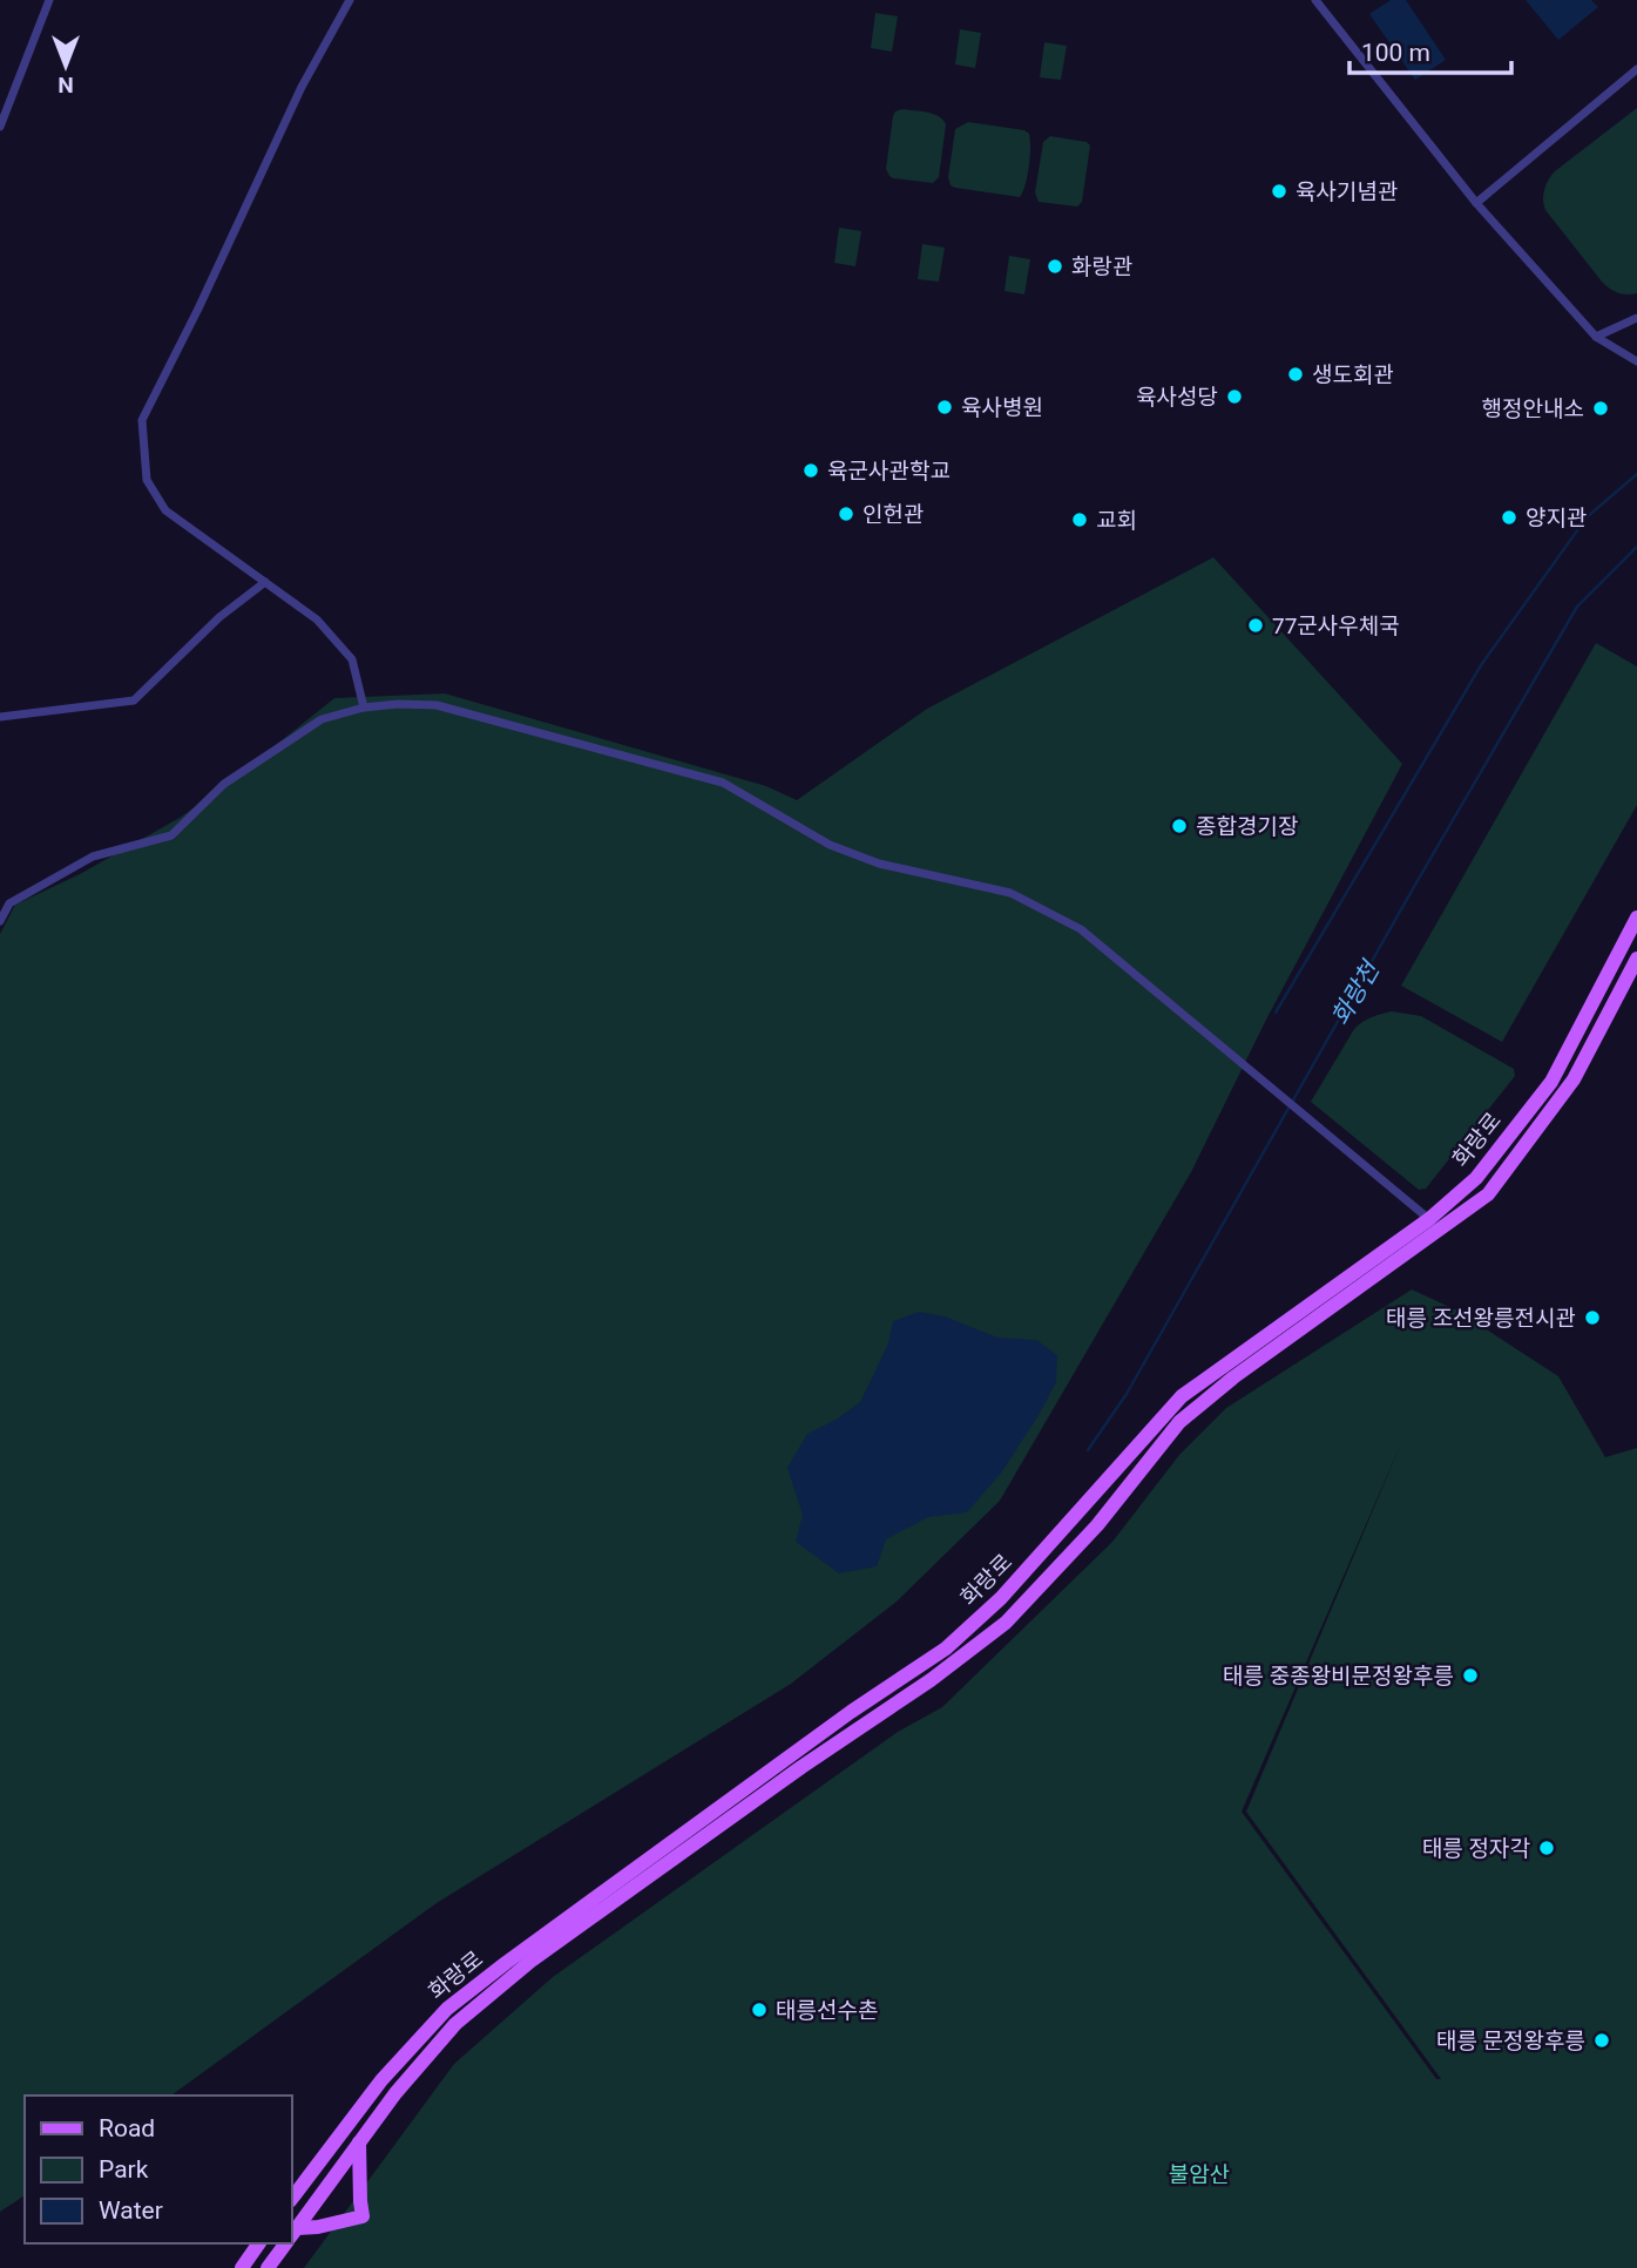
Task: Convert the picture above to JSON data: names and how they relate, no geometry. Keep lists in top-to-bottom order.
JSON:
{
  "streets": {
    "main road": ["화랑로"]
  },
  "water": ["화랑천"],
  "parks": ["불암산"],
  "places": [
    "육사기념관",
    "화랑관",
    "생도회관",
    "육사성당",
    "육사병원",
    "행정안내소",
    "육군사관학교",
    "인헌관",
    "양지관",
    "교회",
    "77군사우체국",
    "종합경기장",
    "태릉 조선왕릉전시관",
    "태릉 중종왕비문정왕후릉",
    "태릉 정자각",
    "태릉선수촌",
    "태릉 문정왕후릉"
  ],
  "legend": ["Road", "Park", "Water"],
  "scale_bar": "100 m",
  "north": "bottom"
}
